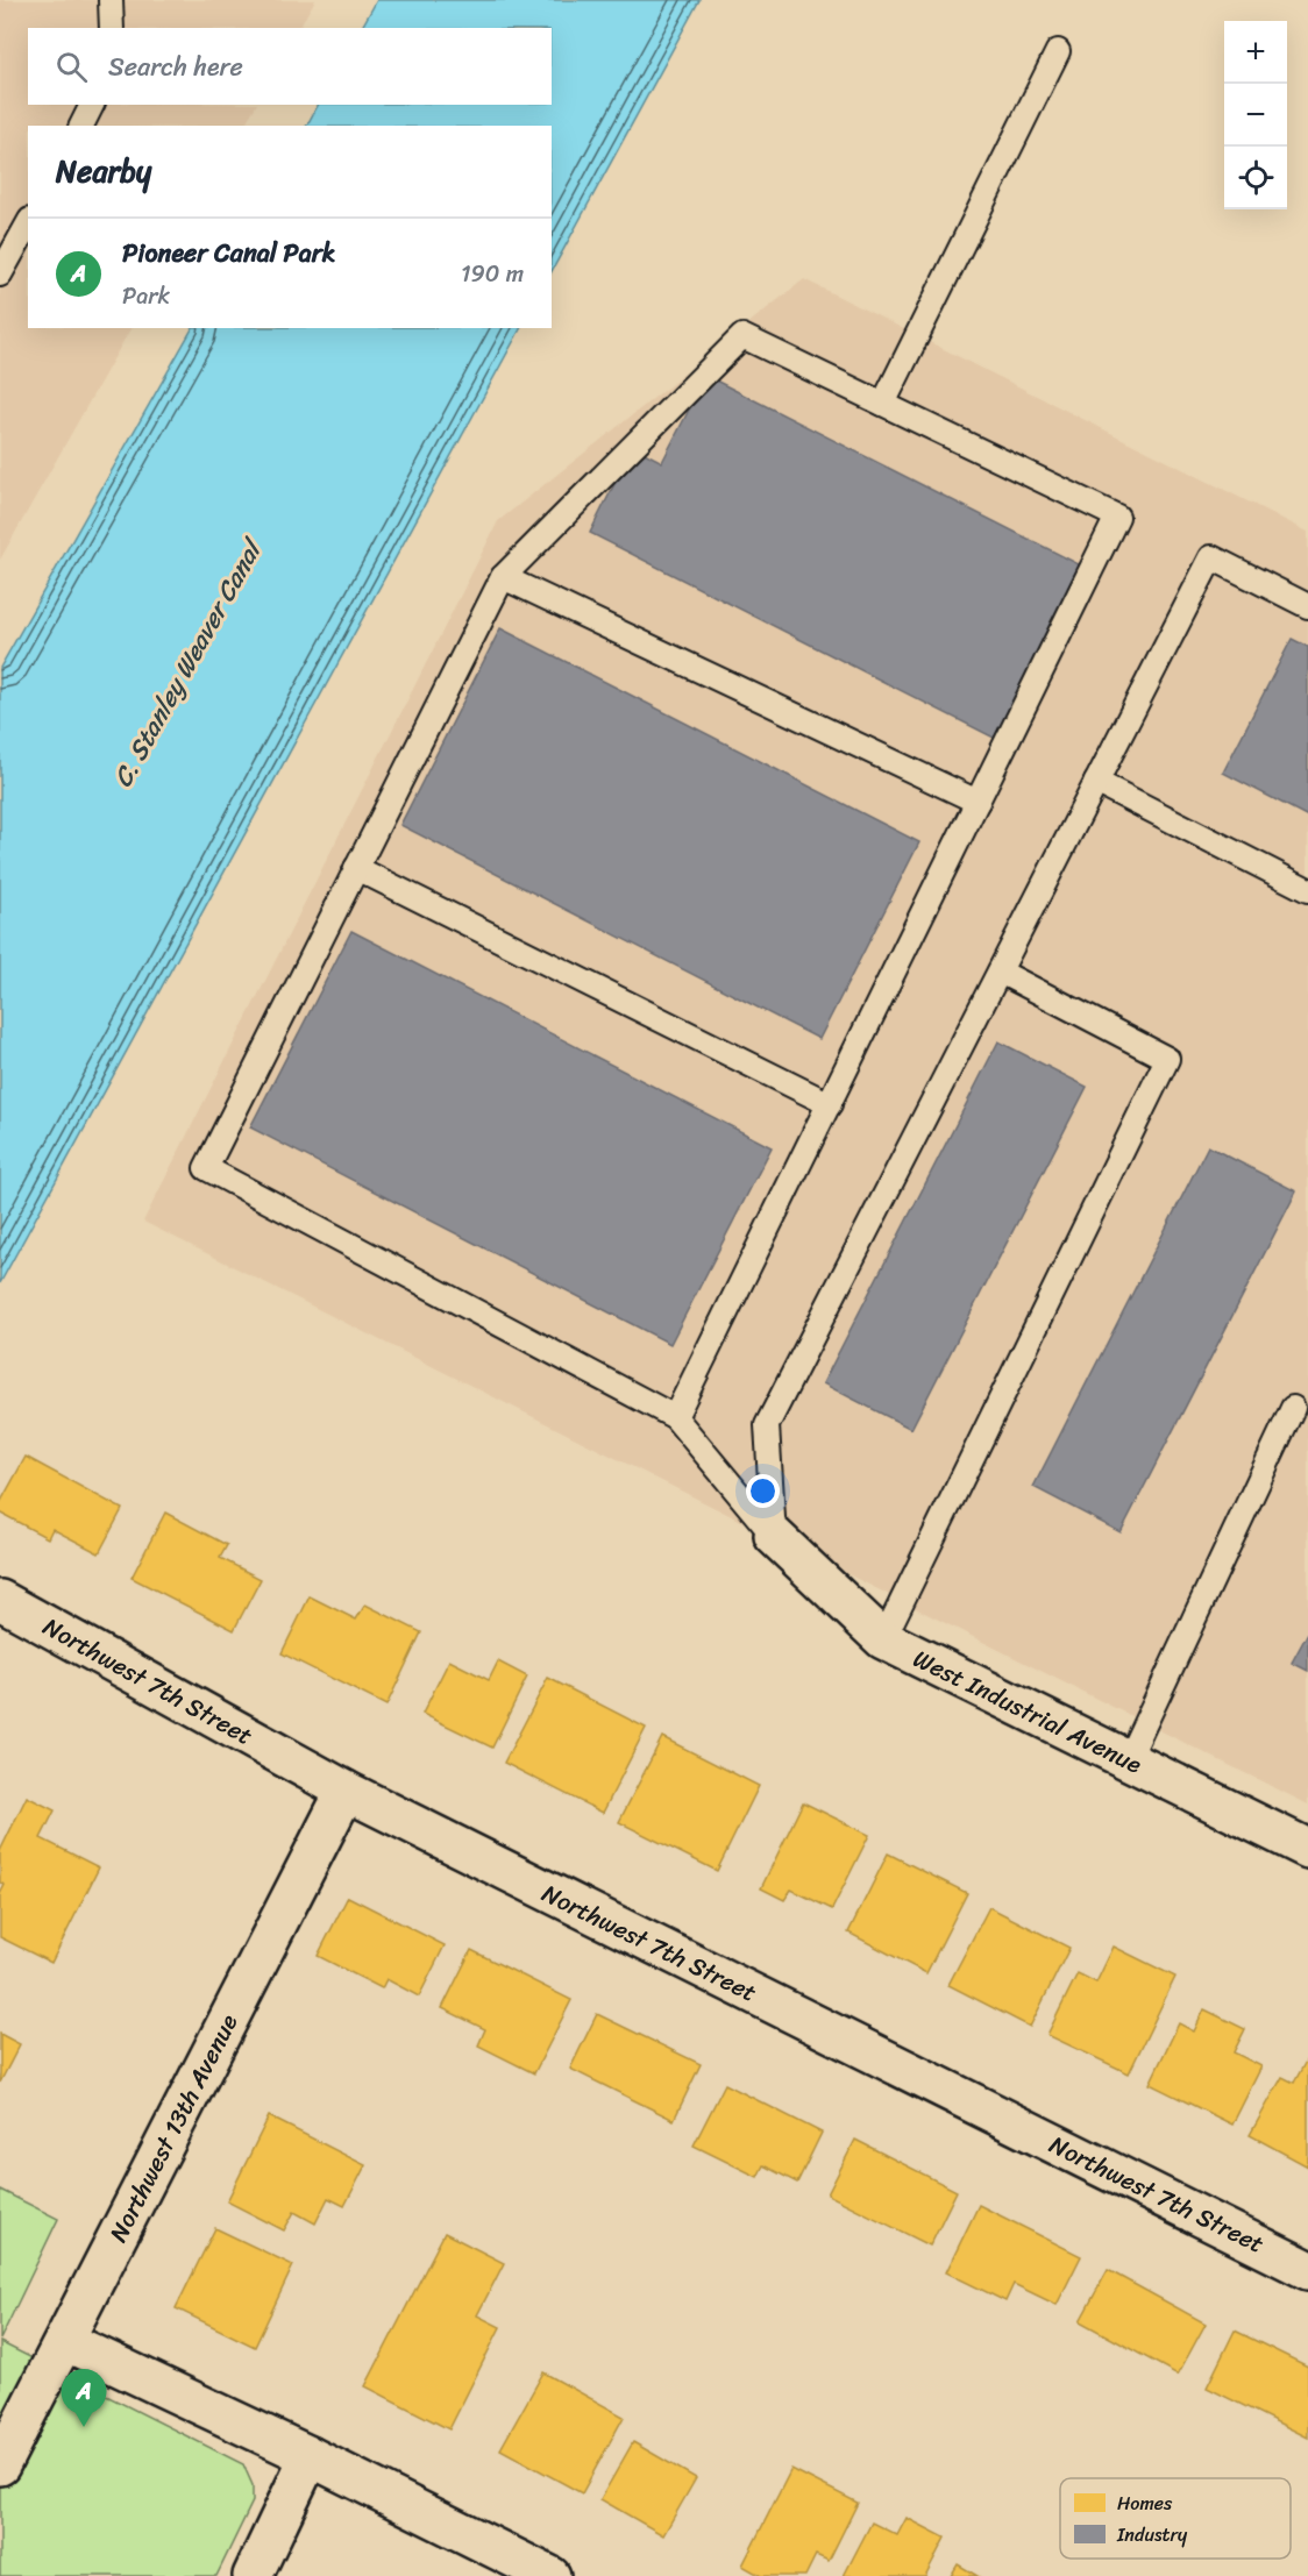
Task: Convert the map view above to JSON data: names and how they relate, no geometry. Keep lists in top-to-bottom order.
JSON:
{
  "streets": {
    "street": ["Northwest 7th Street", "West Industrial Avenue", "Northwest 13th Avenue"]
  },
  "crossings": [
    ["Northwest 7th Street", "Northwest 13th Avenue"]
  ],
  "water": ["C. Stanley Weaver Canal"],
  "legend": ["Homes", "Industry"],
  "page": {
    "map_buttons": ["+", "−"],
    "search": "Search here",
    "heading": "Nearby",
    "list": [
      {
        "mark": "A",
        "name": "Pioneer Canal Park",
        "note": "Park",
        "value": "190 m"
      }
    ],
    "pins": "A"
  }
}
